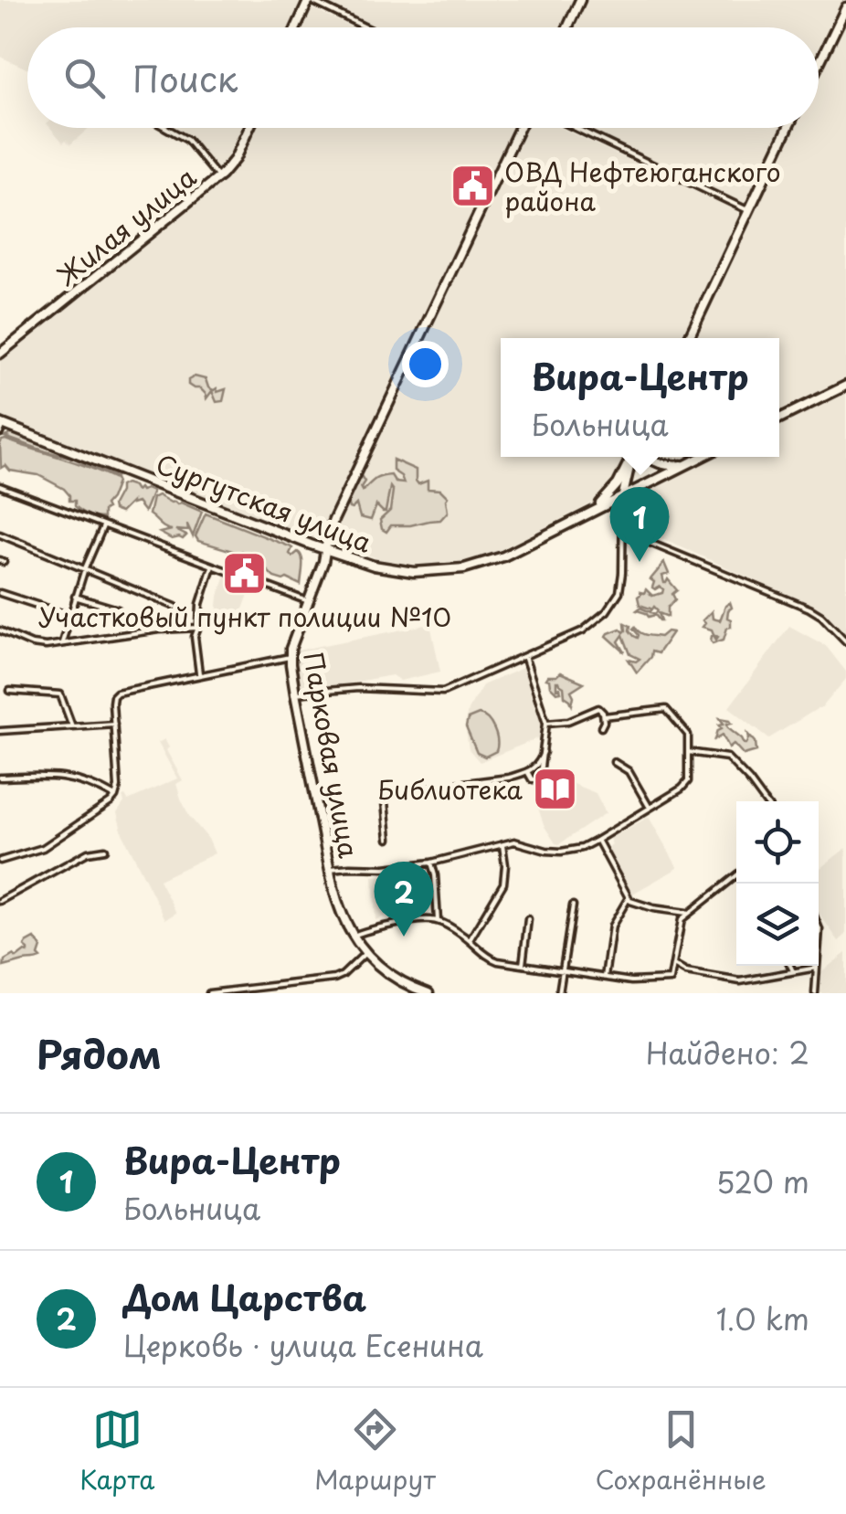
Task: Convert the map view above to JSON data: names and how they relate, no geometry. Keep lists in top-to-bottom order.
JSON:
{
  "streets": {
    "main road": ["Жилая улица", "Сургутская улица", "Парковая улица"]
  },
  "crossings": [
    ["Сургутская улица", "Парковая улица"]
  ],
  "places": {
    "public building": ["ОВД Нефтеюганского района", "Участковый пункт полиции №10"],
    "library": ["Библиотека"]
  },
  "page": {
    "search": "Поиск",
    "popup": ["Вира-Центр", "Больница"],
    "pins": ["1", "2"],
    "heading": ["Рядом", "Найдено: 2"],
    "list": [
      {
        "mark": "1",
        "name": "Вира-Центр",
        "note": "Больница",
        "value": "520 m"
      },
      {
        "mark": "2",
        "name": "Дом Царства",
        "note": "Церковь · улица Есенина",
        "value": "1.0 km"
      }
    ],
    "nav": ["Карта", "Маршрут", "Сохранённые"]
  }
}
